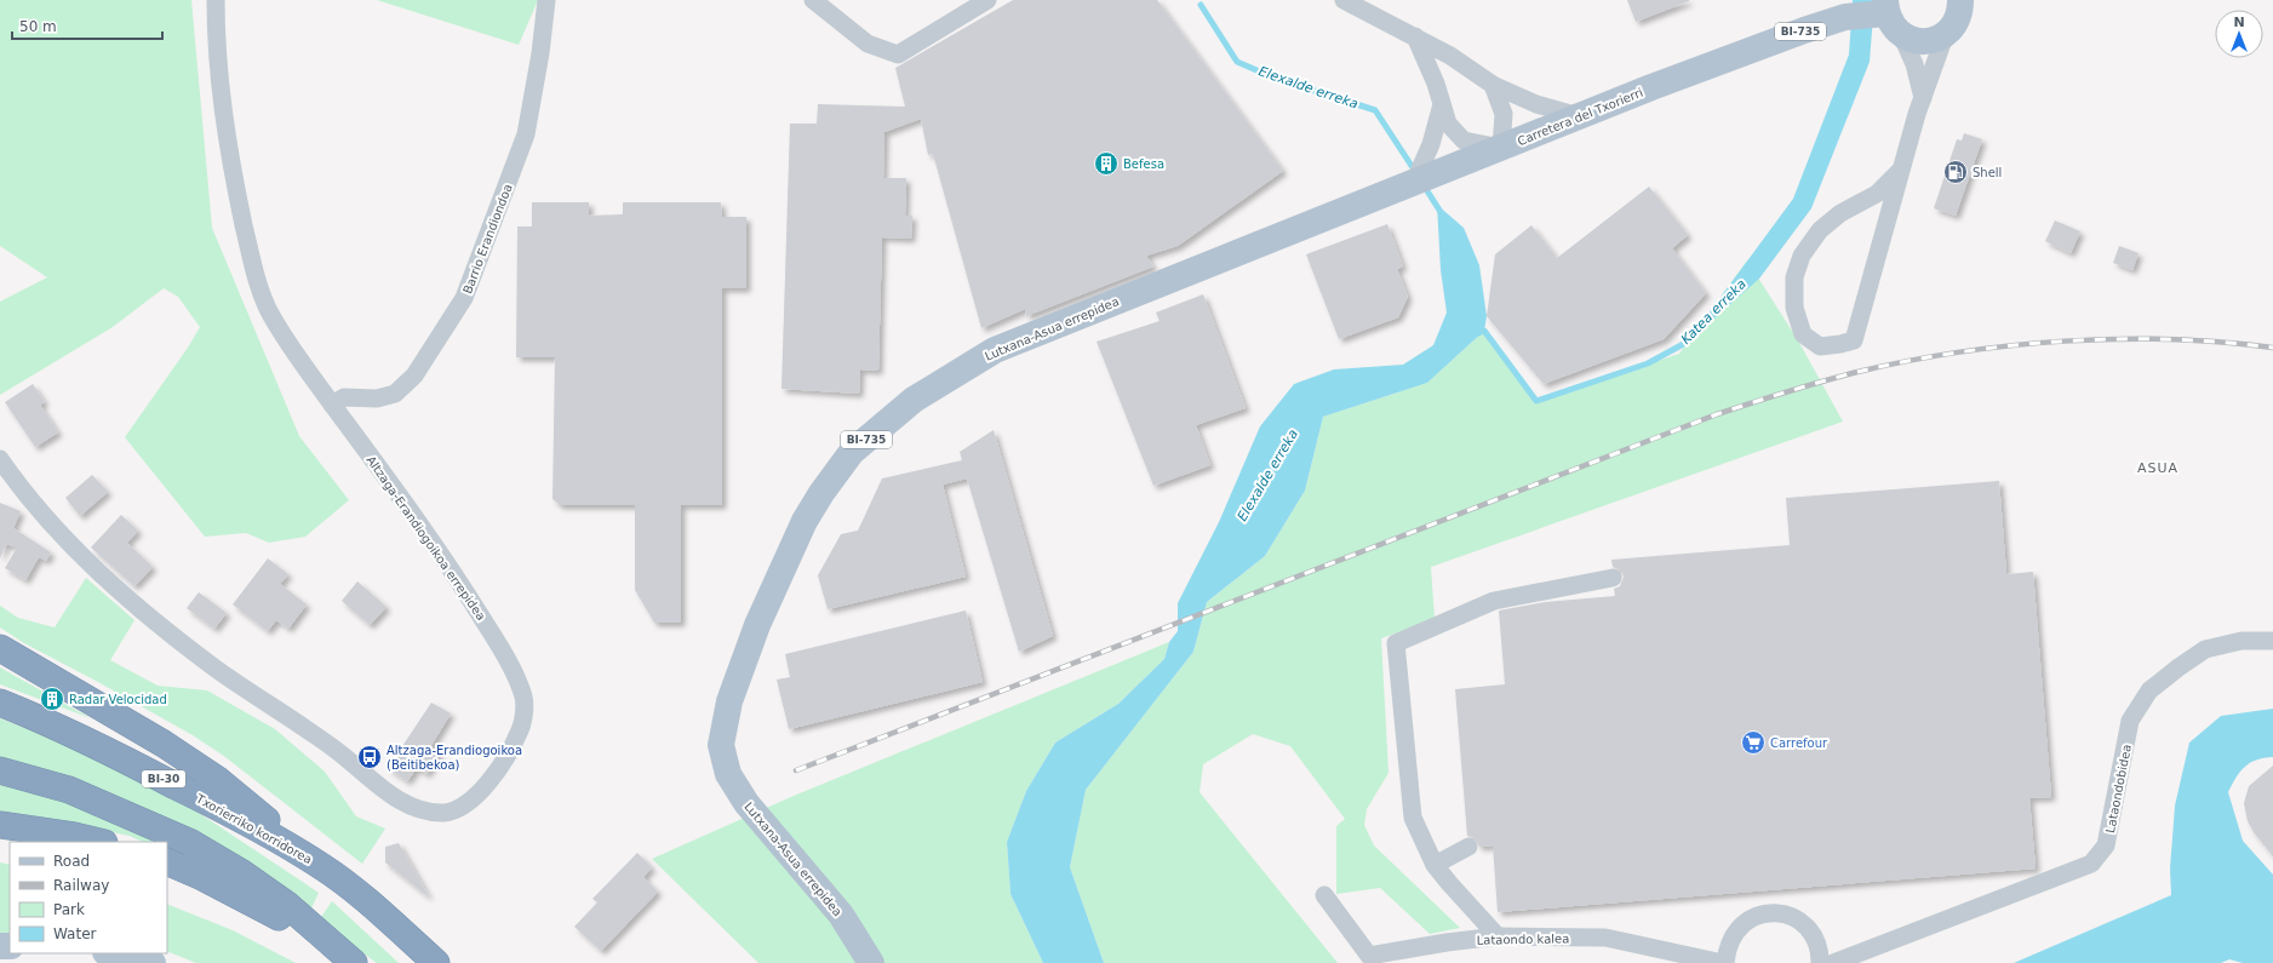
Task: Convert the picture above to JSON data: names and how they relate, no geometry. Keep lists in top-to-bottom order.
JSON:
{
  "streets": {
    "highway": ["BI-30", "Txorierriko korridorea"],
    "main road": ["BI-735", "Carretera del Txorierri", "Lutxana-Asua errepidea"],
    "street": [
      "Barrio Erandiondoa",
      "Altzaga-Erandiogoikoa errepidea",
      "Lataondobidea",
      "Lataondo kalea"
    ]
  },
  "crossings": [
    ["Carretera del Txorierri", "Lutxana-Asua errepidea"],
    ["Barrio Erandiondoa", "Altzaga-Erandiogoikoa errepidea"]
  ],
  "districts": ["ASUA"],
  "water": ["Elexalde erreka", "Katea erreka"],
  "places": {
    "building": ["Befesa", "Radar Velocidad"],
    "fuel station": ["Shell"],
    "supermarket": ["Carrefour"],
    "bus stop": ["Altzaga-Erandiogoikoa (Beitibekoa)"]
  },
  "legend": [
    "Road",
    "Railway",
    "Park",
    "Water"
  ],
  "scale_bar": "50 m",
  "north": "top"
}
